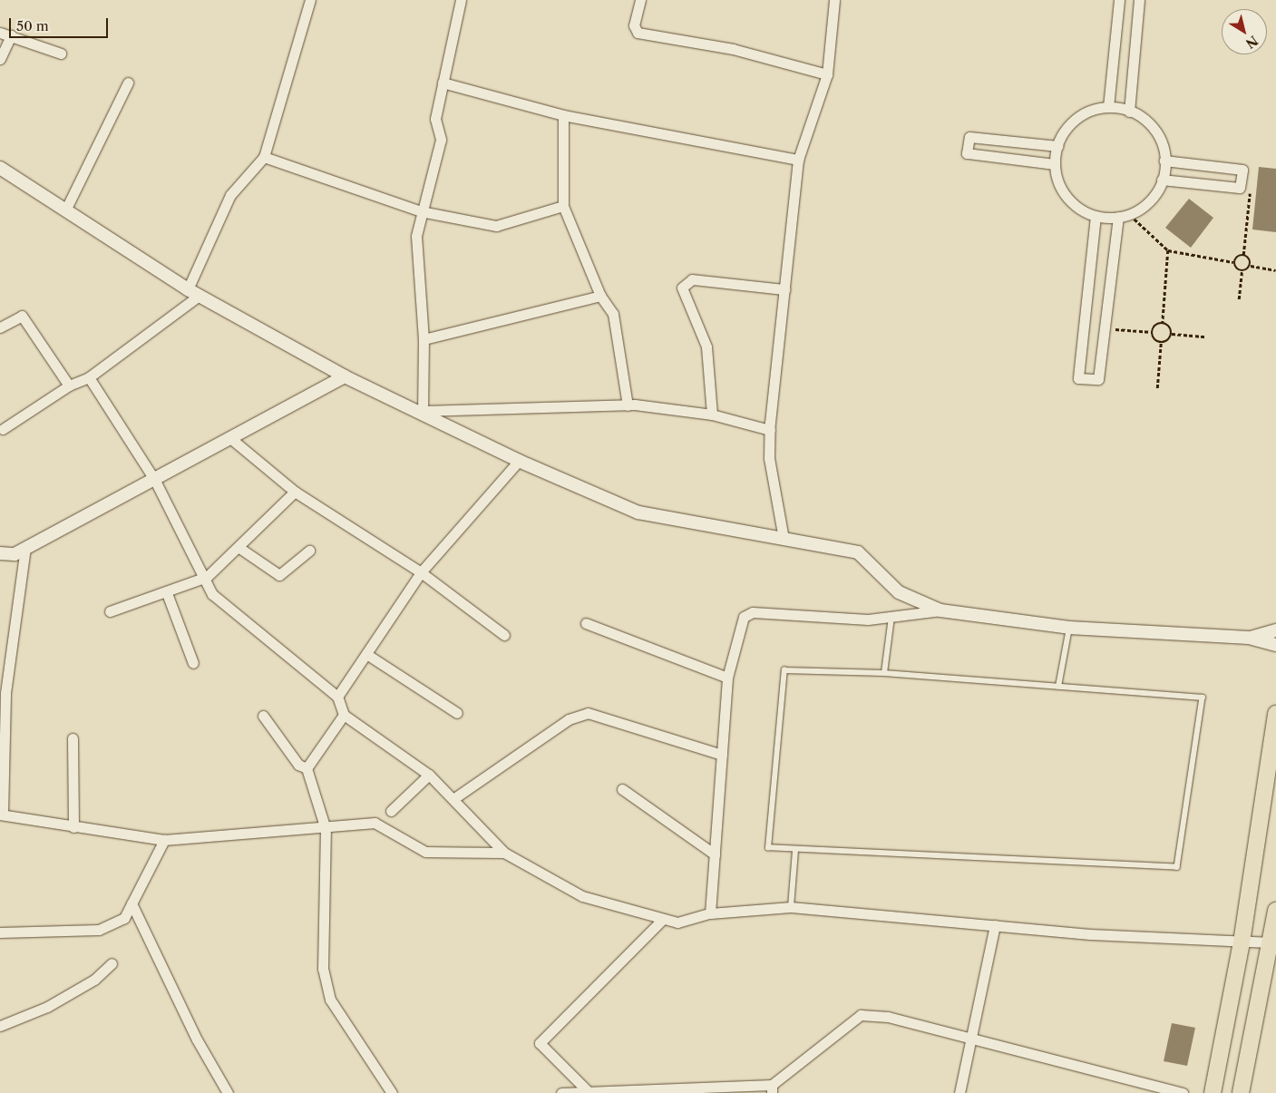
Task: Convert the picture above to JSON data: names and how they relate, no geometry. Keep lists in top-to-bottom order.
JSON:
{
  "scale_bar": "50 m",
  "north": "bottom right"
}
